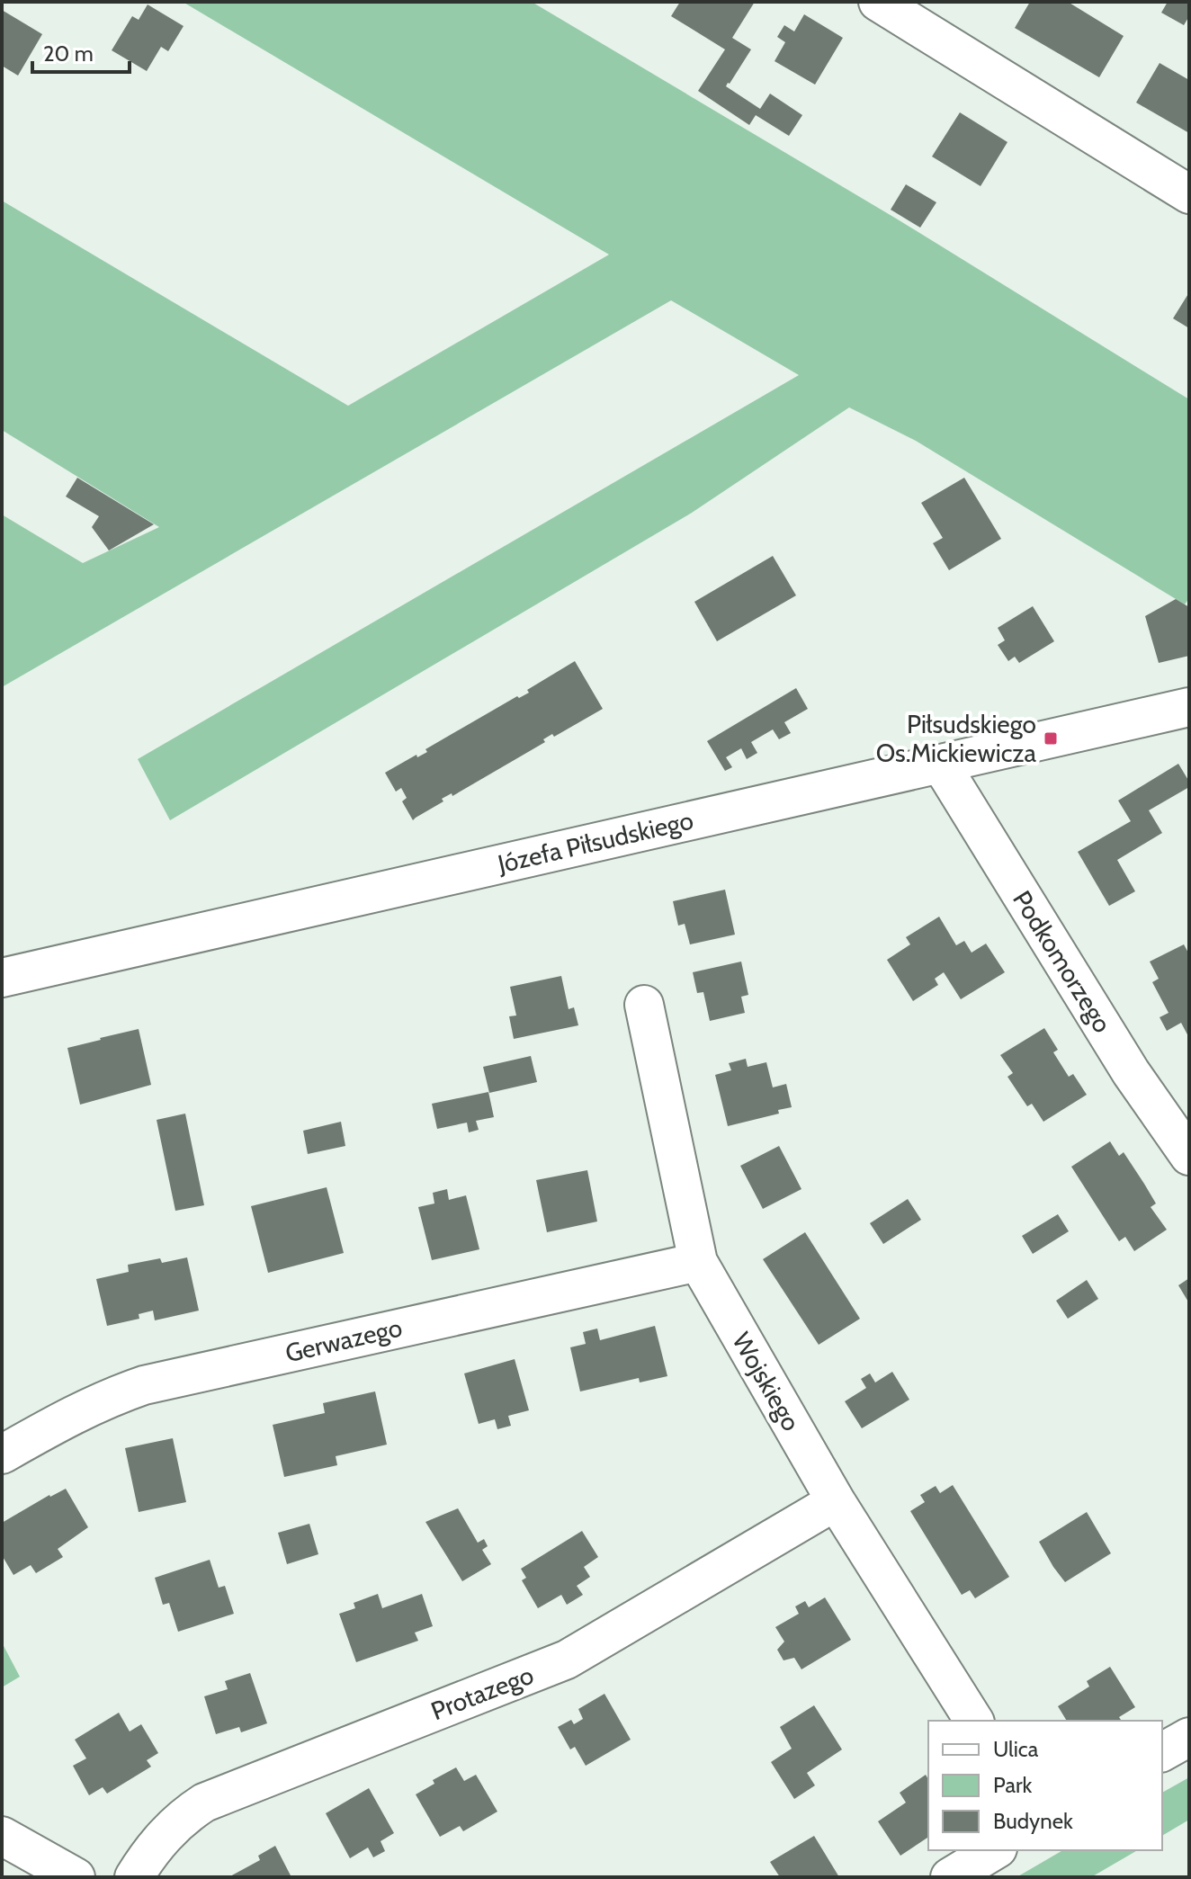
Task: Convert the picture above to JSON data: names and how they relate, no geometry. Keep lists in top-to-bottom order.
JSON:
{
  "streets": {
    "street": [
      "Józefa Piłsudskiego",
      "Podkomorzego",
      "Gerwazego",
      "Wojskiego",
      "Protazego"
    ]
  },
  "crossings": [
    ["Józefa Piłsudskiego", "Podkomorzego"],
    ["Gerwazego", "Wojskiego"],
    ["Wojskiego", "Protazego"]
  ],
  "places": {
    "transit": ["Piłsudskiego Os.Mickiewicza"]
  },
  "legend": ["Ulica", "Park", "Budynek"],
  "scale_bar": "20 m"
}
